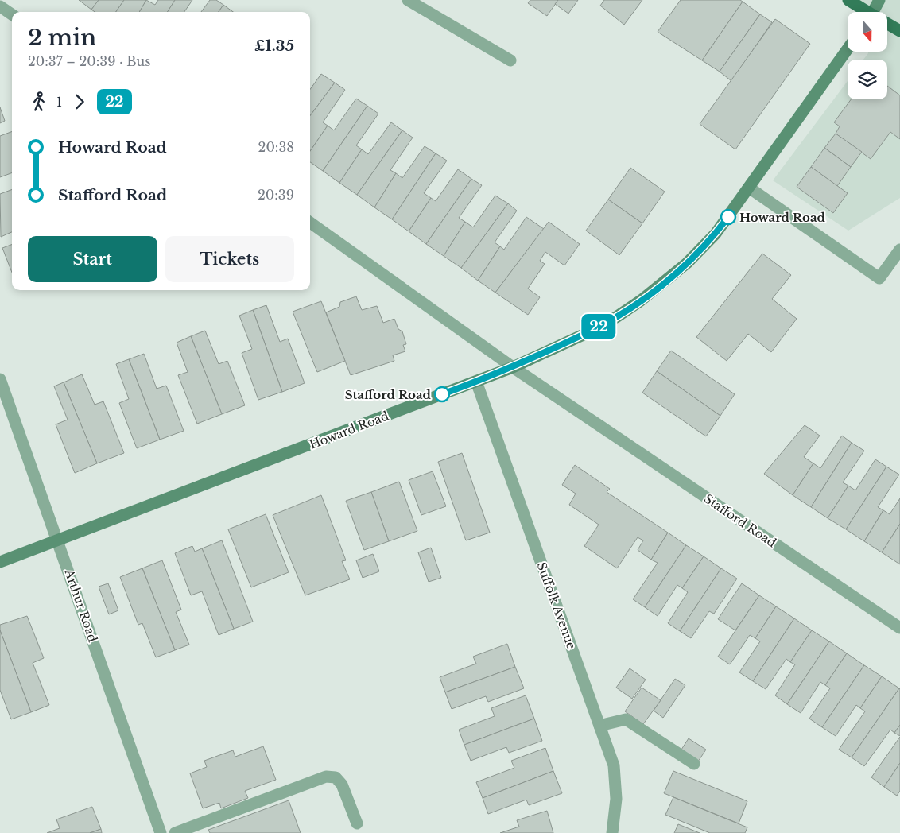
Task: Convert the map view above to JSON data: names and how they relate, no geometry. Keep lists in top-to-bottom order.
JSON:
{
  "streets": {
    "street": [
      "Howard Road",
      "Stafford Road",
      "Arthur Road",
      "Suffolk Avenue"
    ]
  },
  "crossings": [
    ["Howard Road", "Stafford Road"],
    ["Howard Road", "Arthur Road"],
    ["Howard Road", "Suffolk Avenue"]
  ],
  "places": ["Howard Road", "Stafford Road"],
  "lines": ["bus line 22"],
  "north": "bottom",
  "page": {
    "on_map": "22",
    "heading": ["2 min", "20:37 – 20:39 · Bus", "£1.35"],
    "legs": ["1", "22"],
    "list": [
      {
        "name": "Howard Road",
        "value": "20:38"
      },
      {
        "name": "Stafford Road",
        "value": "20:39"
      }
    ],
    "buttons": ["Start", "Tickets"]
  }
}
